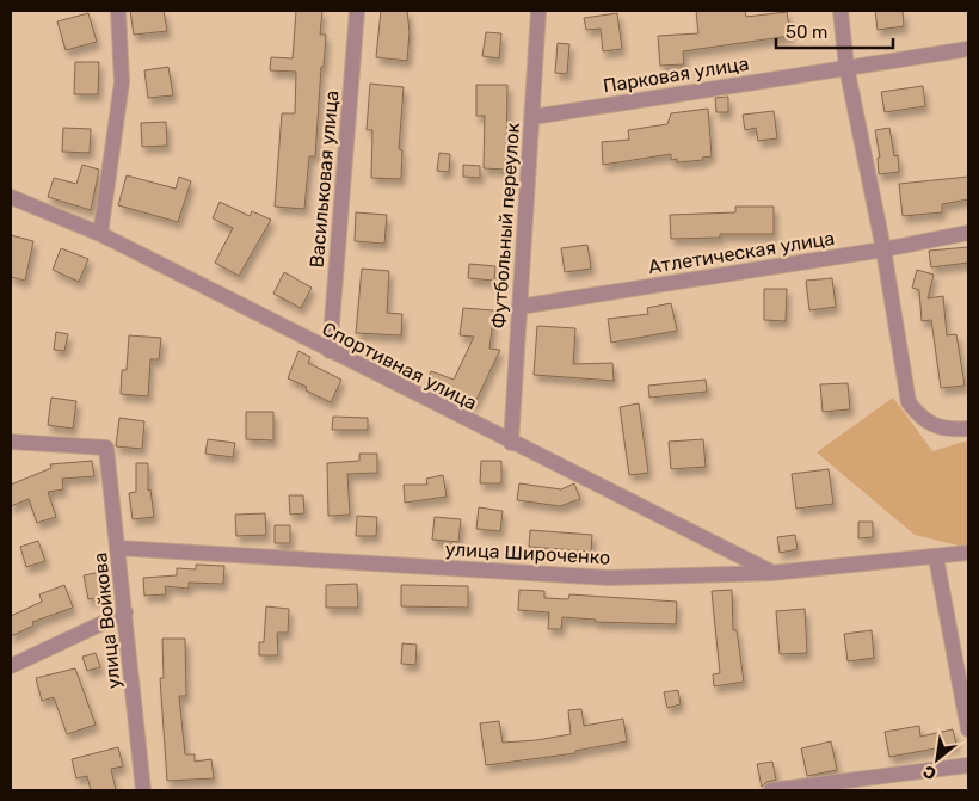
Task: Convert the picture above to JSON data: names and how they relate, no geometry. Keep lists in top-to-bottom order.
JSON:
{
  "streets": {
    "street": [
      "Парковая улица",
      "Васильковая улица",
      "Футбольный переулок",
      "Атлетическая улица",
      "Спортивная улица",
      "улица Широченко",
      "улица Войкова"
    ]
  },
  "crossings": [
    ["Парковая улица", "Футбольный переулок"],
    ["Васильковая улица", "Спортивная улица"],
    ["Футбольный переулок", "Атлетическая улица"],
    ["Футбольный переулок", "Спортивная улица"],
    ["Спортивная улица", "улица Широченко"],
    ["улица Широченко", "улица Войкова"]
  ],
  "scale_bar": "50 m",
  "north": "bottom left"
}
